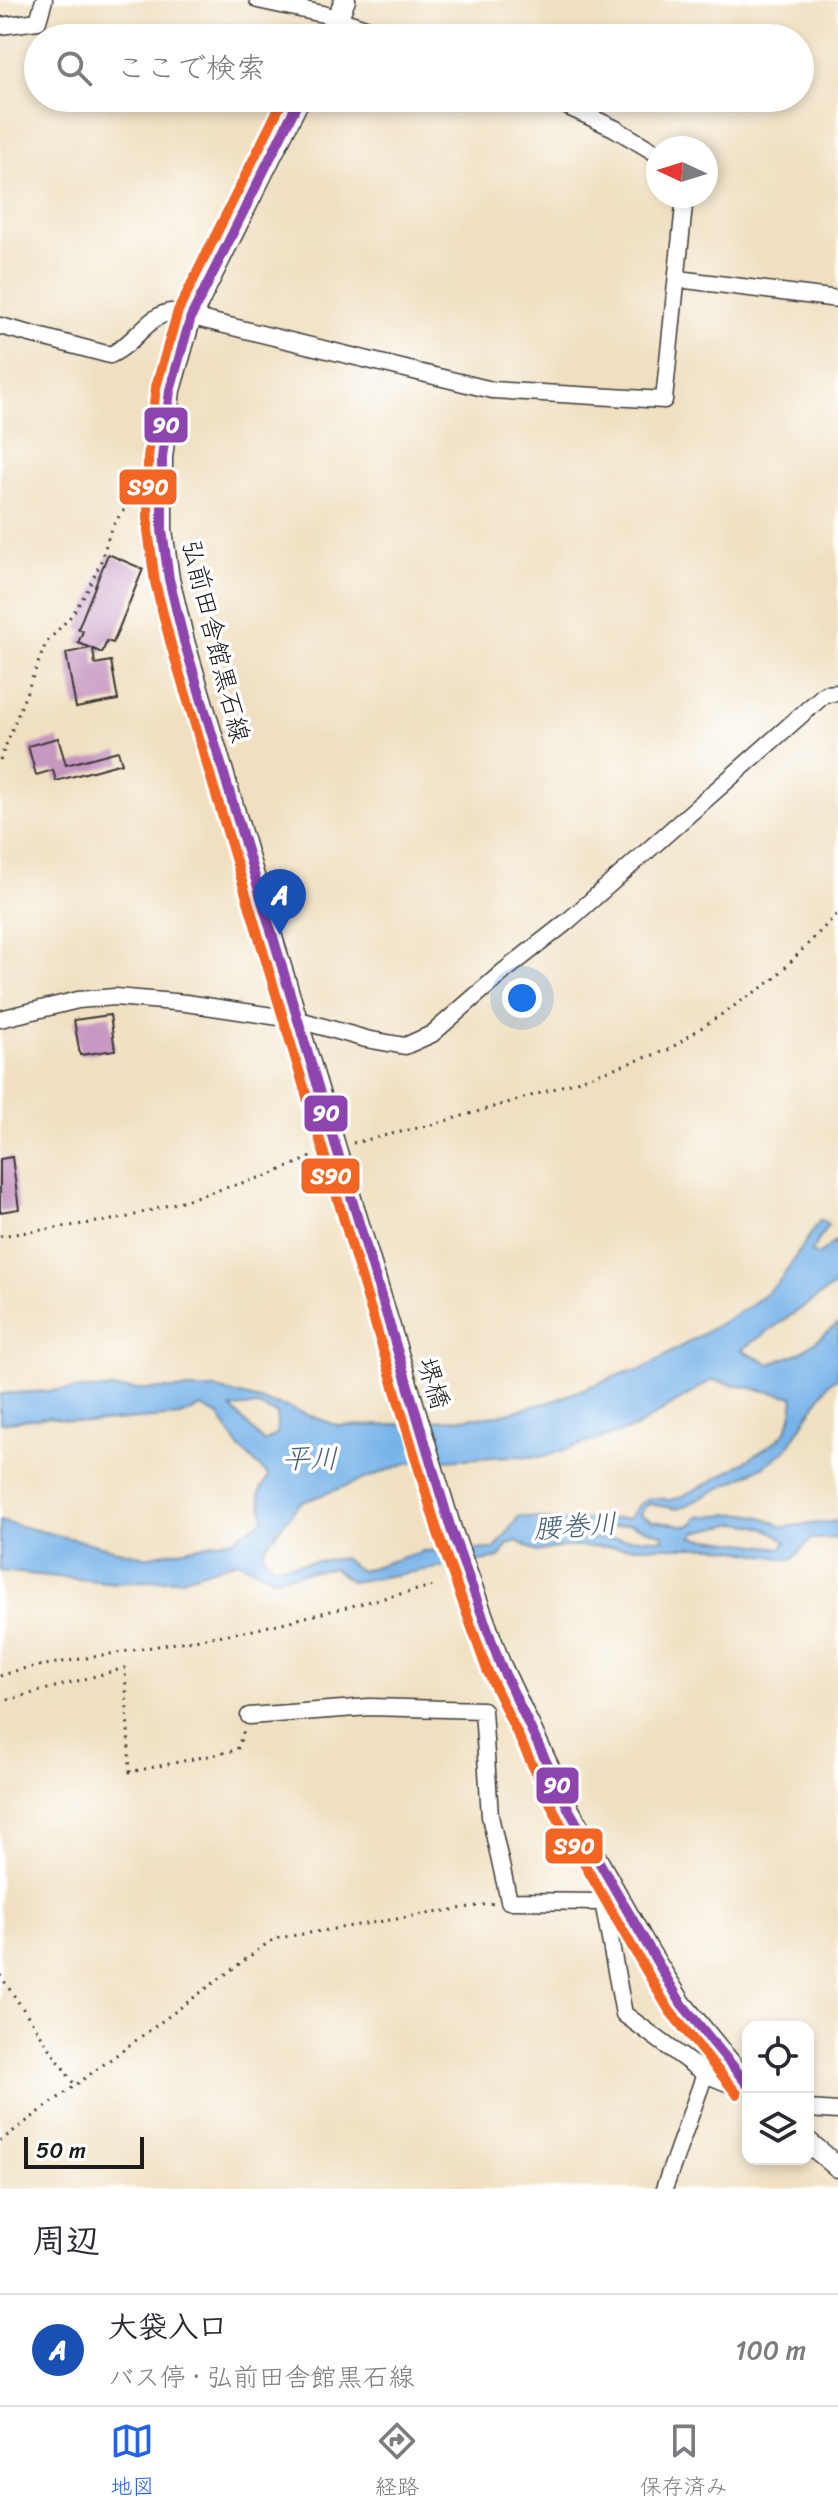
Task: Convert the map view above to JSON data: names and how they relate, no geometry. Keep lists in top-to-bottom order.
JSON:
{
  "streets": {
    "main road": ["弘前田舎館黒石線", "堺橋"]
  },
  "crossings": [
    ["弘前田舎館黒石線", "堺橋"]
  ],
  "water": ["平川", "腰巻川"],
  "lines": ["transit line 90", "transit line S90"],
  "scale_bar": "50 m",
  "north": "left",
  "page": {
    "search": "ここで検索",
    "pins": "A",
    "scale": "50 m",
    "heading": "周辺",
    "list": [
      {
        "mark": "A",
        "name": "大袋入口",
        "note": "バス停 · 弘前田舎館黒石線",
        "value": "100 m"
      }
    ],
    "nav": ["地図", "経路", "保存済み"]
  }
}
